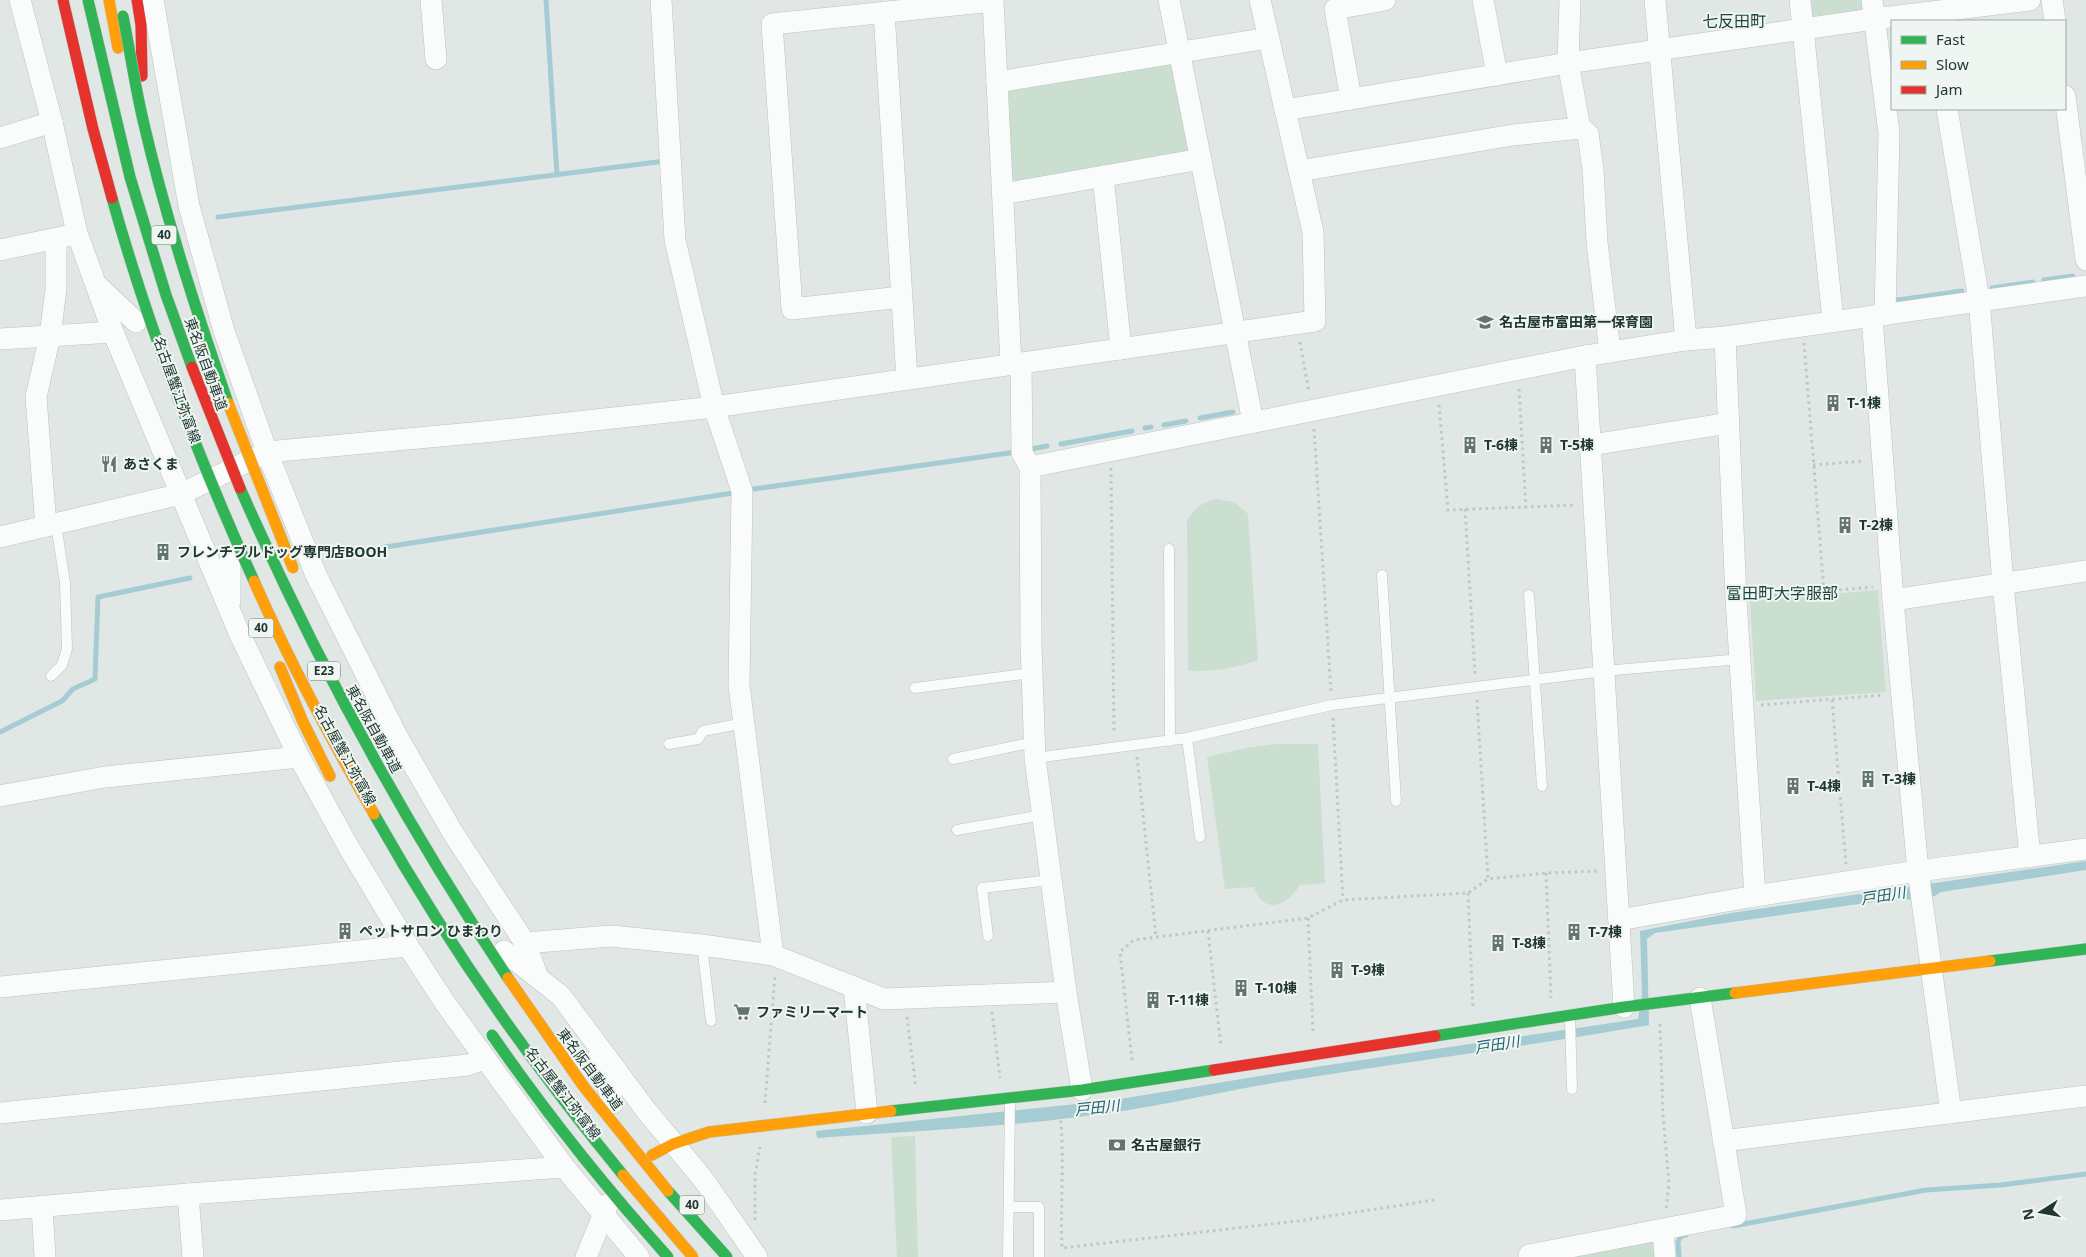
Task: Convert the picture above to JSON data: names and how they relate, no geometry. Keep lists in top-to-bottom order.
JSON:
{
  "streets": {
    "main road": [
      "40",
      "東名阪自動車道",
      "名古屋蟹江弥富線",
      "E23"
    ]
  },
  "crossings": [
    ["40", "東名阪自動車道"]
  ],
  "districts": ["七反田町", "富田町大字服部"],
  "water": ["戸田川"],
  "places": {
    "school or university": ["名古屋市富田第一保育園"],
    "building": [
      "T-1棟",
      "T-6棟",
      "T-5棟",
      "T-2棟",
      "フレンチブルドッグ専門店BOOH",
      "T-3棟",
      "T-4棟",
      "ペットサロン ひまわり",
      "T-7棟",
      "T-8棟",
      "T-9棟",
      "T-10棟",
      "T-11棟"
    ],
    "restaurant": ["あさくま"],
    "supermarket": ["ファミリーマート"],
    "bank": ["名古屋銀行"]
  },
  "legend": ["Fast", "Slow", "Jam"],
  "north": "left"
}
